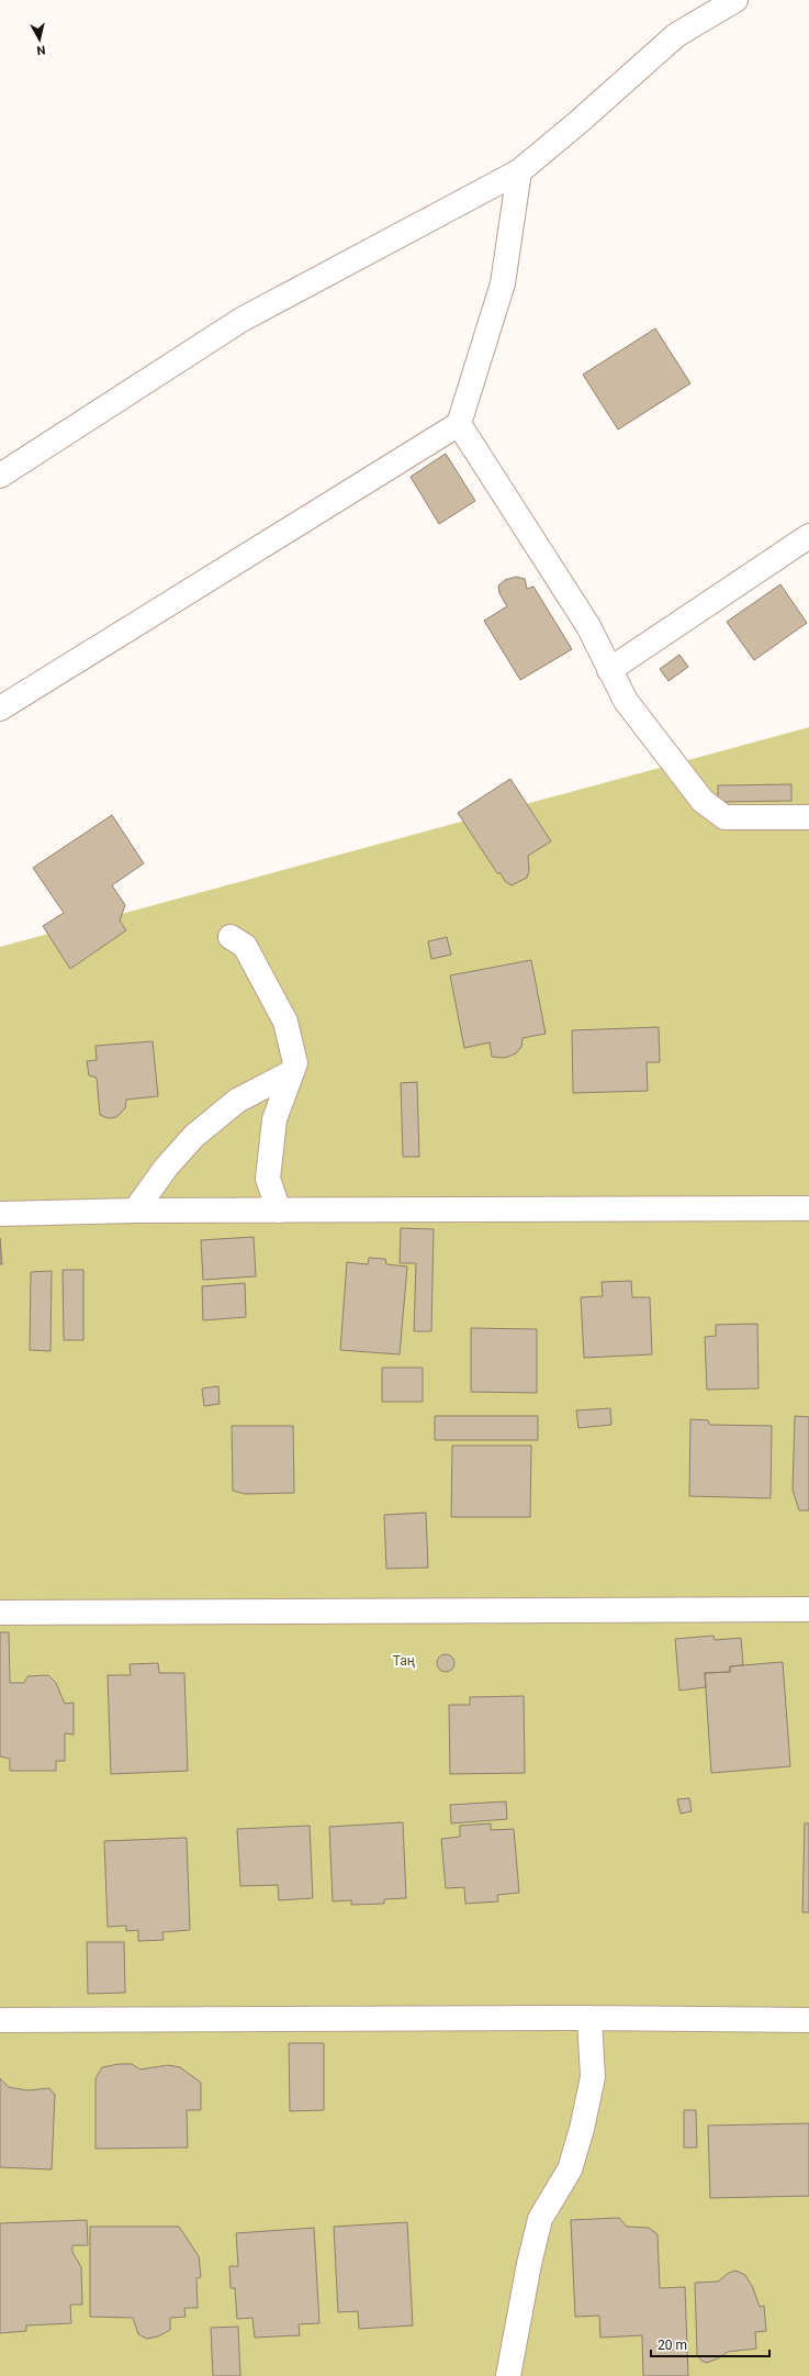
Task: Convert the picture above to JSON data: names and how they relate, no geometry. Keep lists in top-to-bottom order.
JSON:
{
  "parks": ["Таң"],
  "scale_bar": "20 m",
  "north": "bottom"
}
